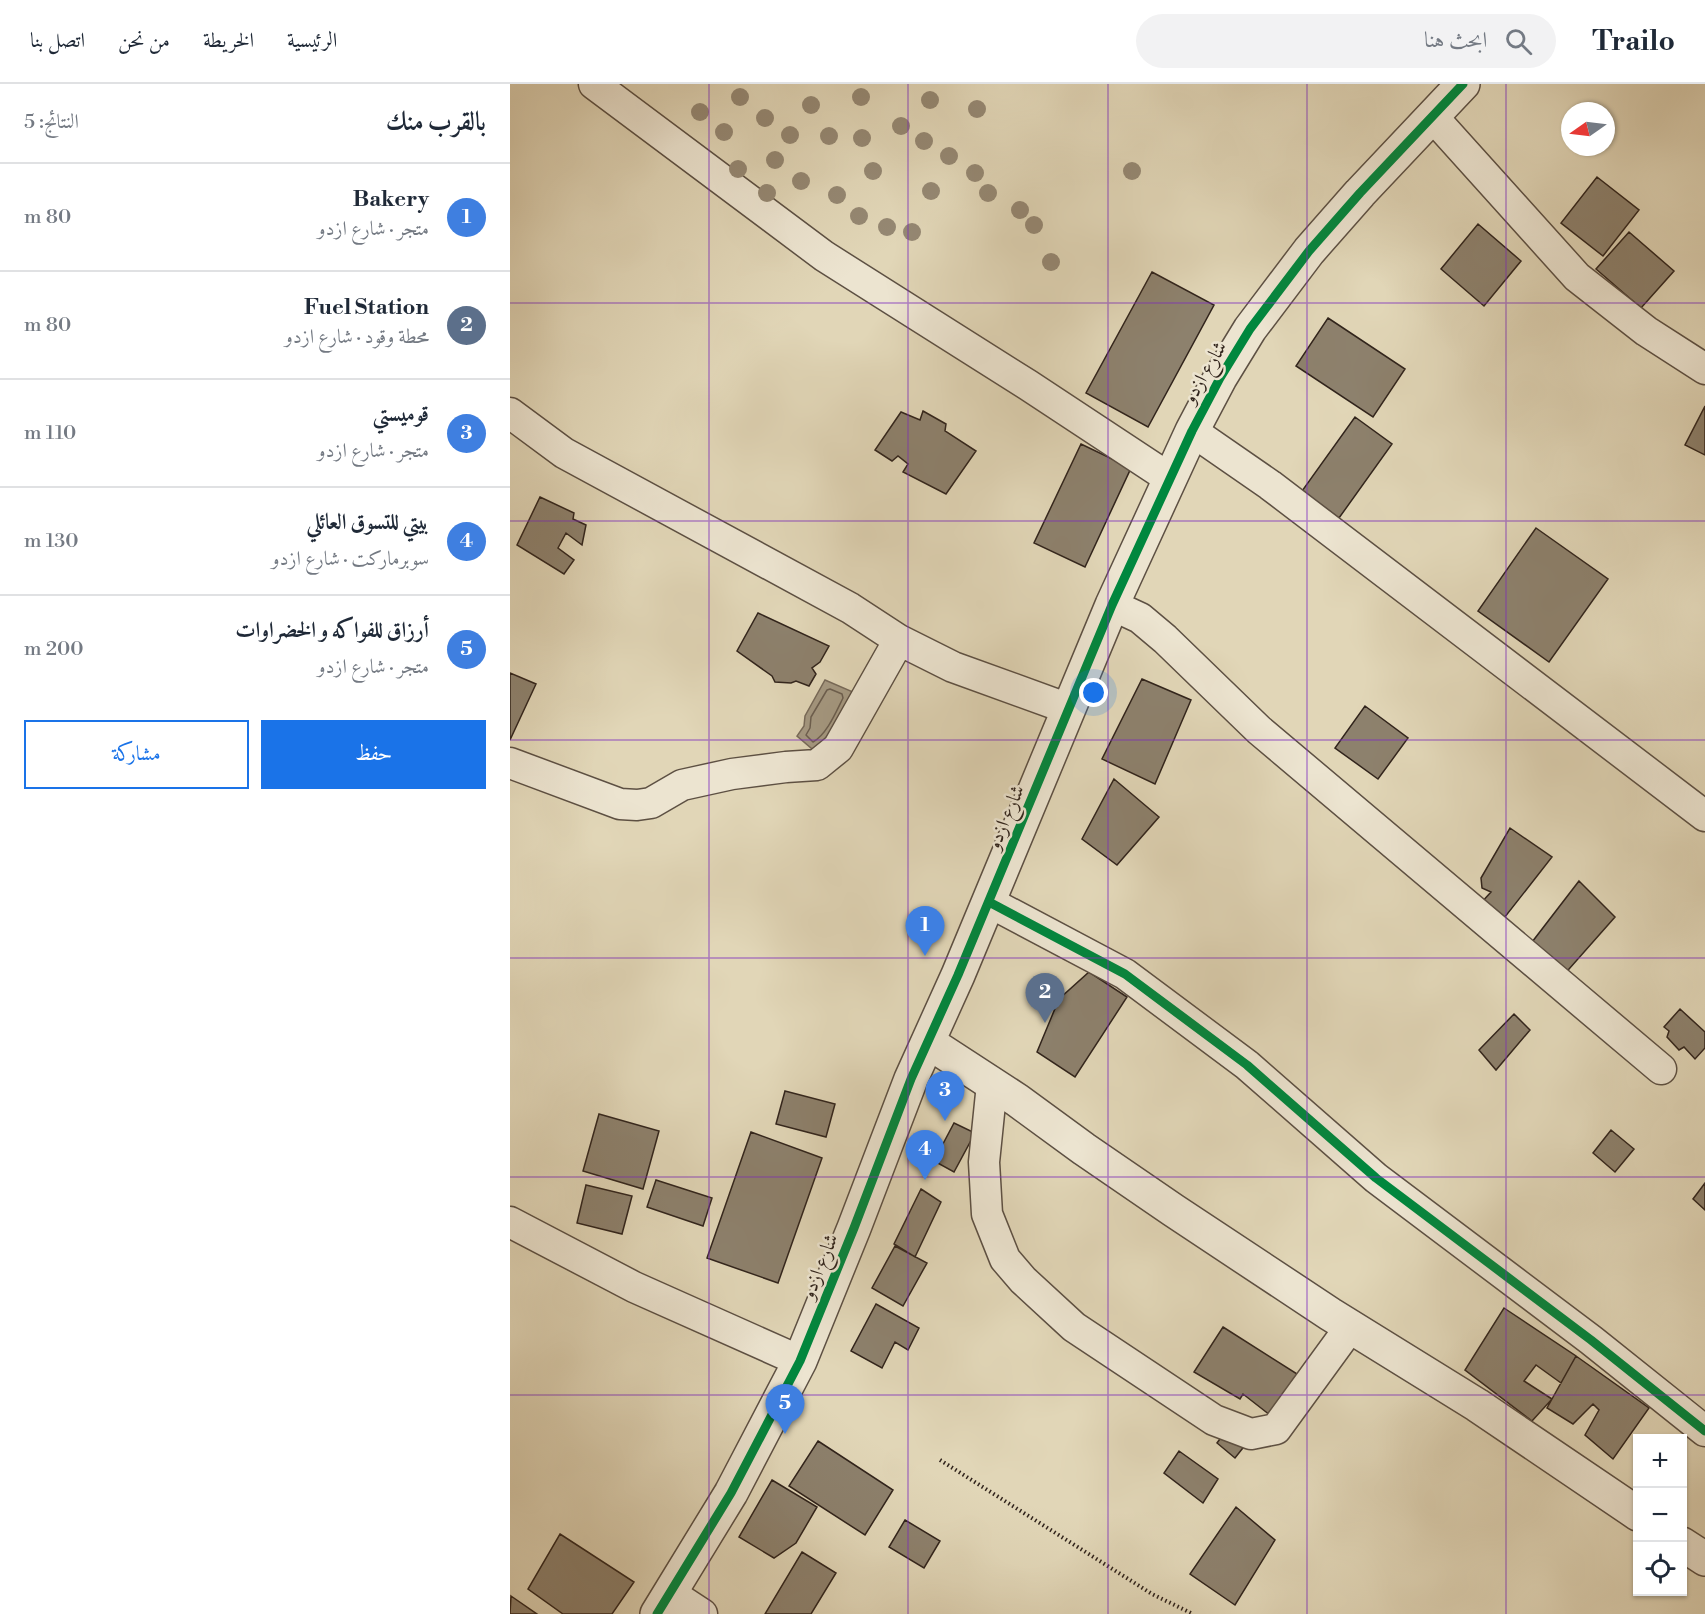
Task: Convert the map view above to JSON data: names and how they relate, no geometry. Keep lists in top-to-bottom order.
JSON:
{
  "streets": {
    "street": ["شارع ازدو"]
  },
  "north": "left",
  "page": {
    "header": "Trailo",
    "search": "ابحث هنا",
    "nav": [
      "الرئيسية",
      "الخريطة",
      "من نحن",
      "اتصل بنا"
    ],
    "heading": ["بالقرب منك", "النتائج: 5"],
    "list": [
      {
        "mark": "1",
        "name": "Bakery",
        "note": "متجر · شارع ازدو",
        "value": "80 m"
      },
      {
        "mark": "2",
        "name": "Fuel Station",
        "note": "محطة وقود · شارع ازدو",
        "value": "80 m"
      },
      {
        "mark": "3",
        "name": "قوميستي",
        "note": "متجر · شارع ازدو",
        "value": "110 m"
      },
      {
        "mark": "4",
        "name": "بيتي للتسوق العائلي",
        "note": "سوبرماركت · شارع ازدو",
        "value": "130 m"
      },
      {
        "mark": "5",
        "name": "أرزاق للفواكه و الخضراوات",
        "note": "متجر · شارع ازدو",
        "value": "200 m"
      }
    ],
    "buttons": ["حفظ", "مشاركة"],
    "pins": [
      "1",
      "2",
      "3",
      "4",
      "5"
    ],
    "map_buttons": ["+", "−"]
  }
}
